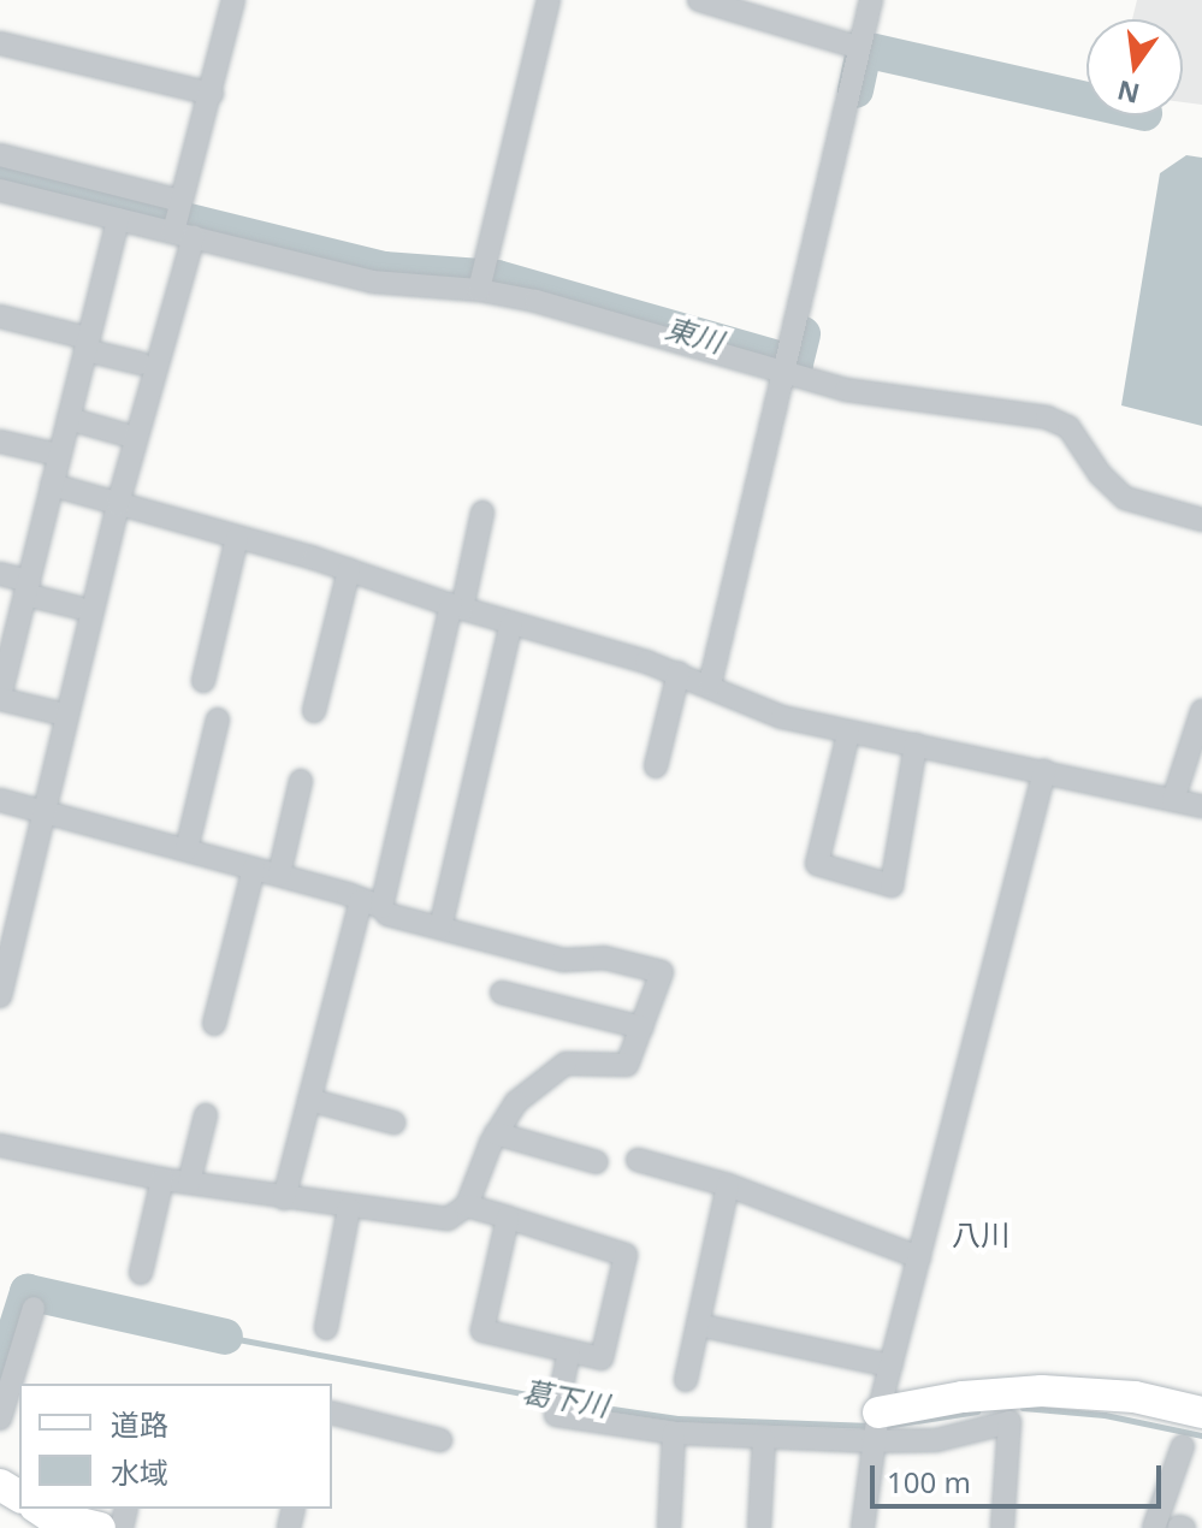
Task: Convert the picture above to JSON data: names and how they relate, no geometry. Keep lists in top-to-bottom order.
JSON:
{
  "districts": ["八川"],
  "water": ["東川", "葛下川"],
  "legend": ["道路", "水域"],
  "scale_bar": "100 m",
  "north": "bottom"
}
